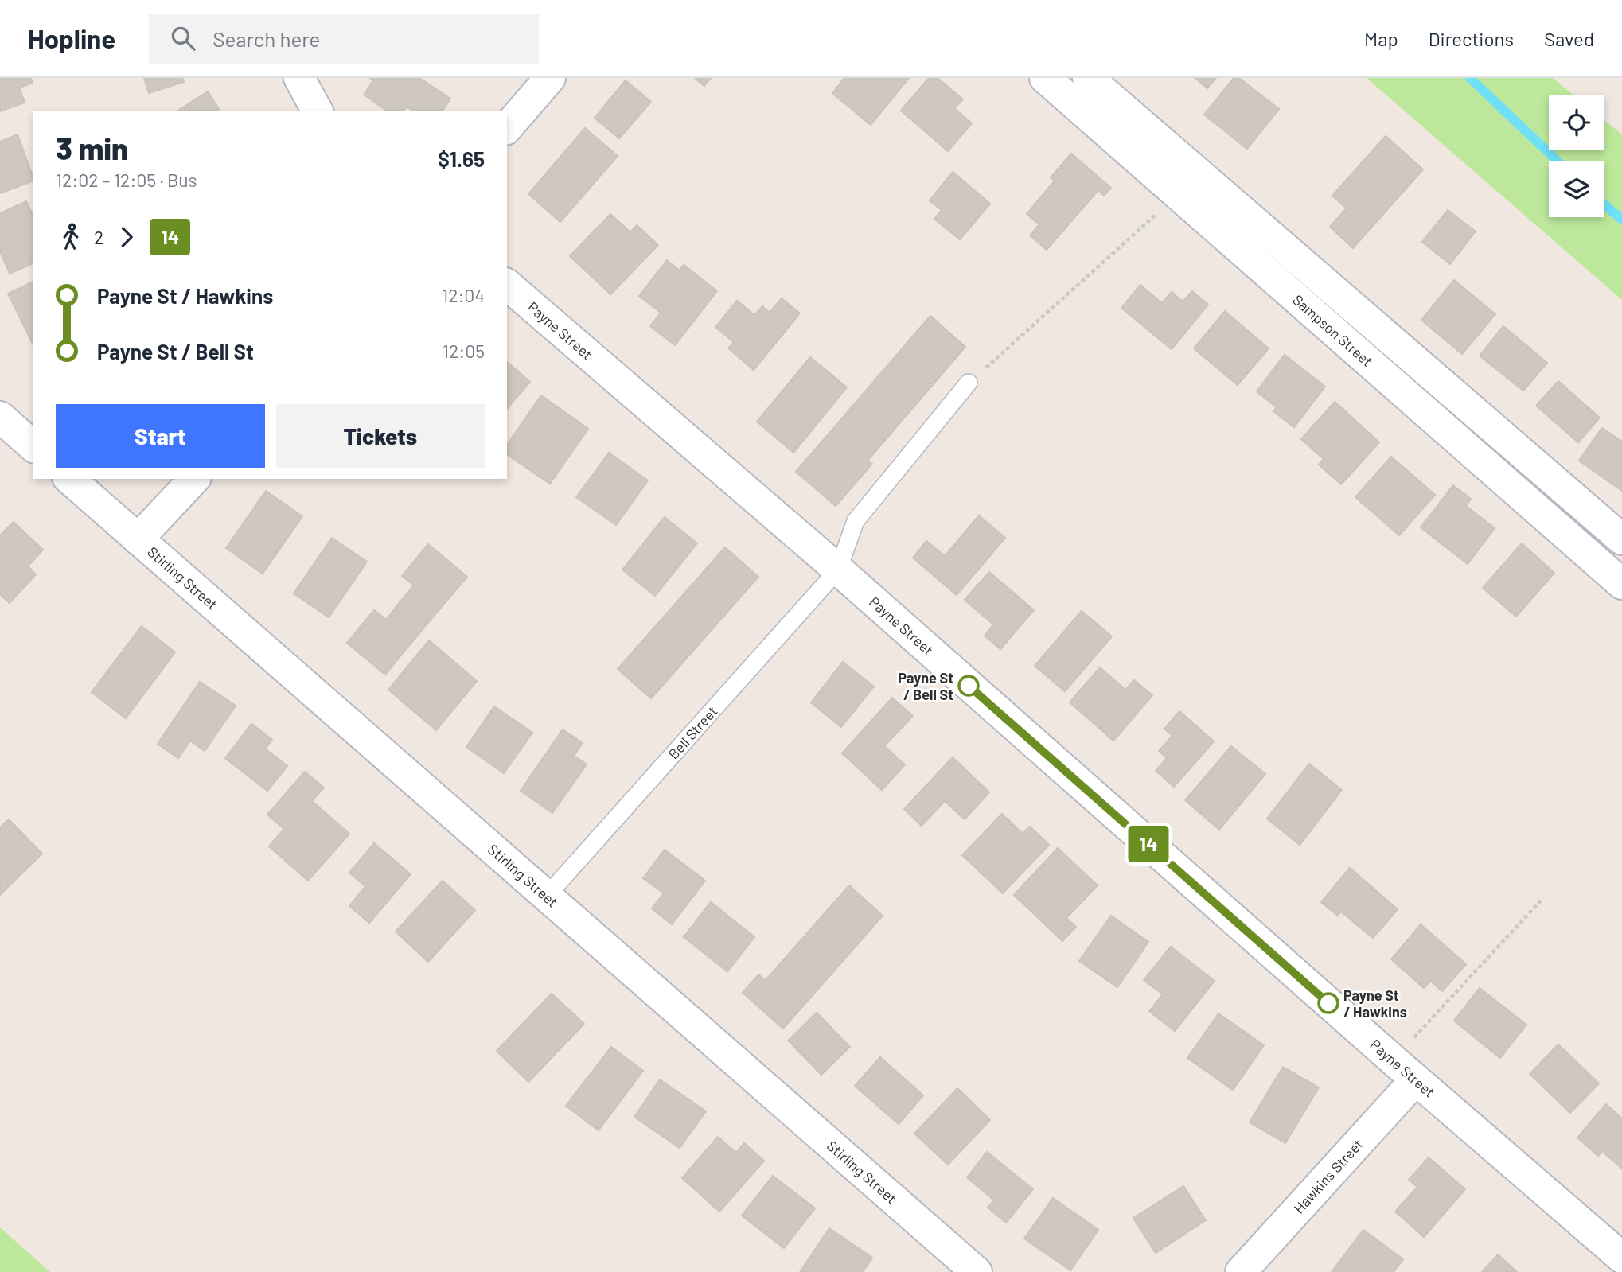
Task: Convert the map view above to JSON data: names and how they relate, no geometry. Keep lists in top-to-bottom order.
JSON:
{
  "streets": {
    "street": [
      "Payne Street",
      "Sampson Street",
      "Stirling Street",
      "Hawkins Street"
    ],
    "lane": ["Bell Street"]
  },
  "crossings": [
    ["Payne Street", "Bell Street"],
    ["Payne Street", "Hawkins Street"],
    ["Stirling Street", "Bell Street"]
  ],
  "places": ["Payne St / Bell St", "Payne St / Hawkins"],
  "lines": ["bus line 14"],
  "page": {
    "header": "Hopline",
    "search": "Search here",
    "nav": ["Map", "Directions", "Saved"],
    "on_map": "14",
    "heading": ["3 min", "12:02 – 12:05 · Bus", "$1.65"],
    "legs": ["2", "14"],
    "list": [
      {
        "name": "Payne St / Hawkins",
        "value": "12:04"
      },
      {
        "name": "Payne St / Bell St",
        "value": "12:05"
      }
    ],
    "buttons": ["Start", "Tickets"]
  }
}
